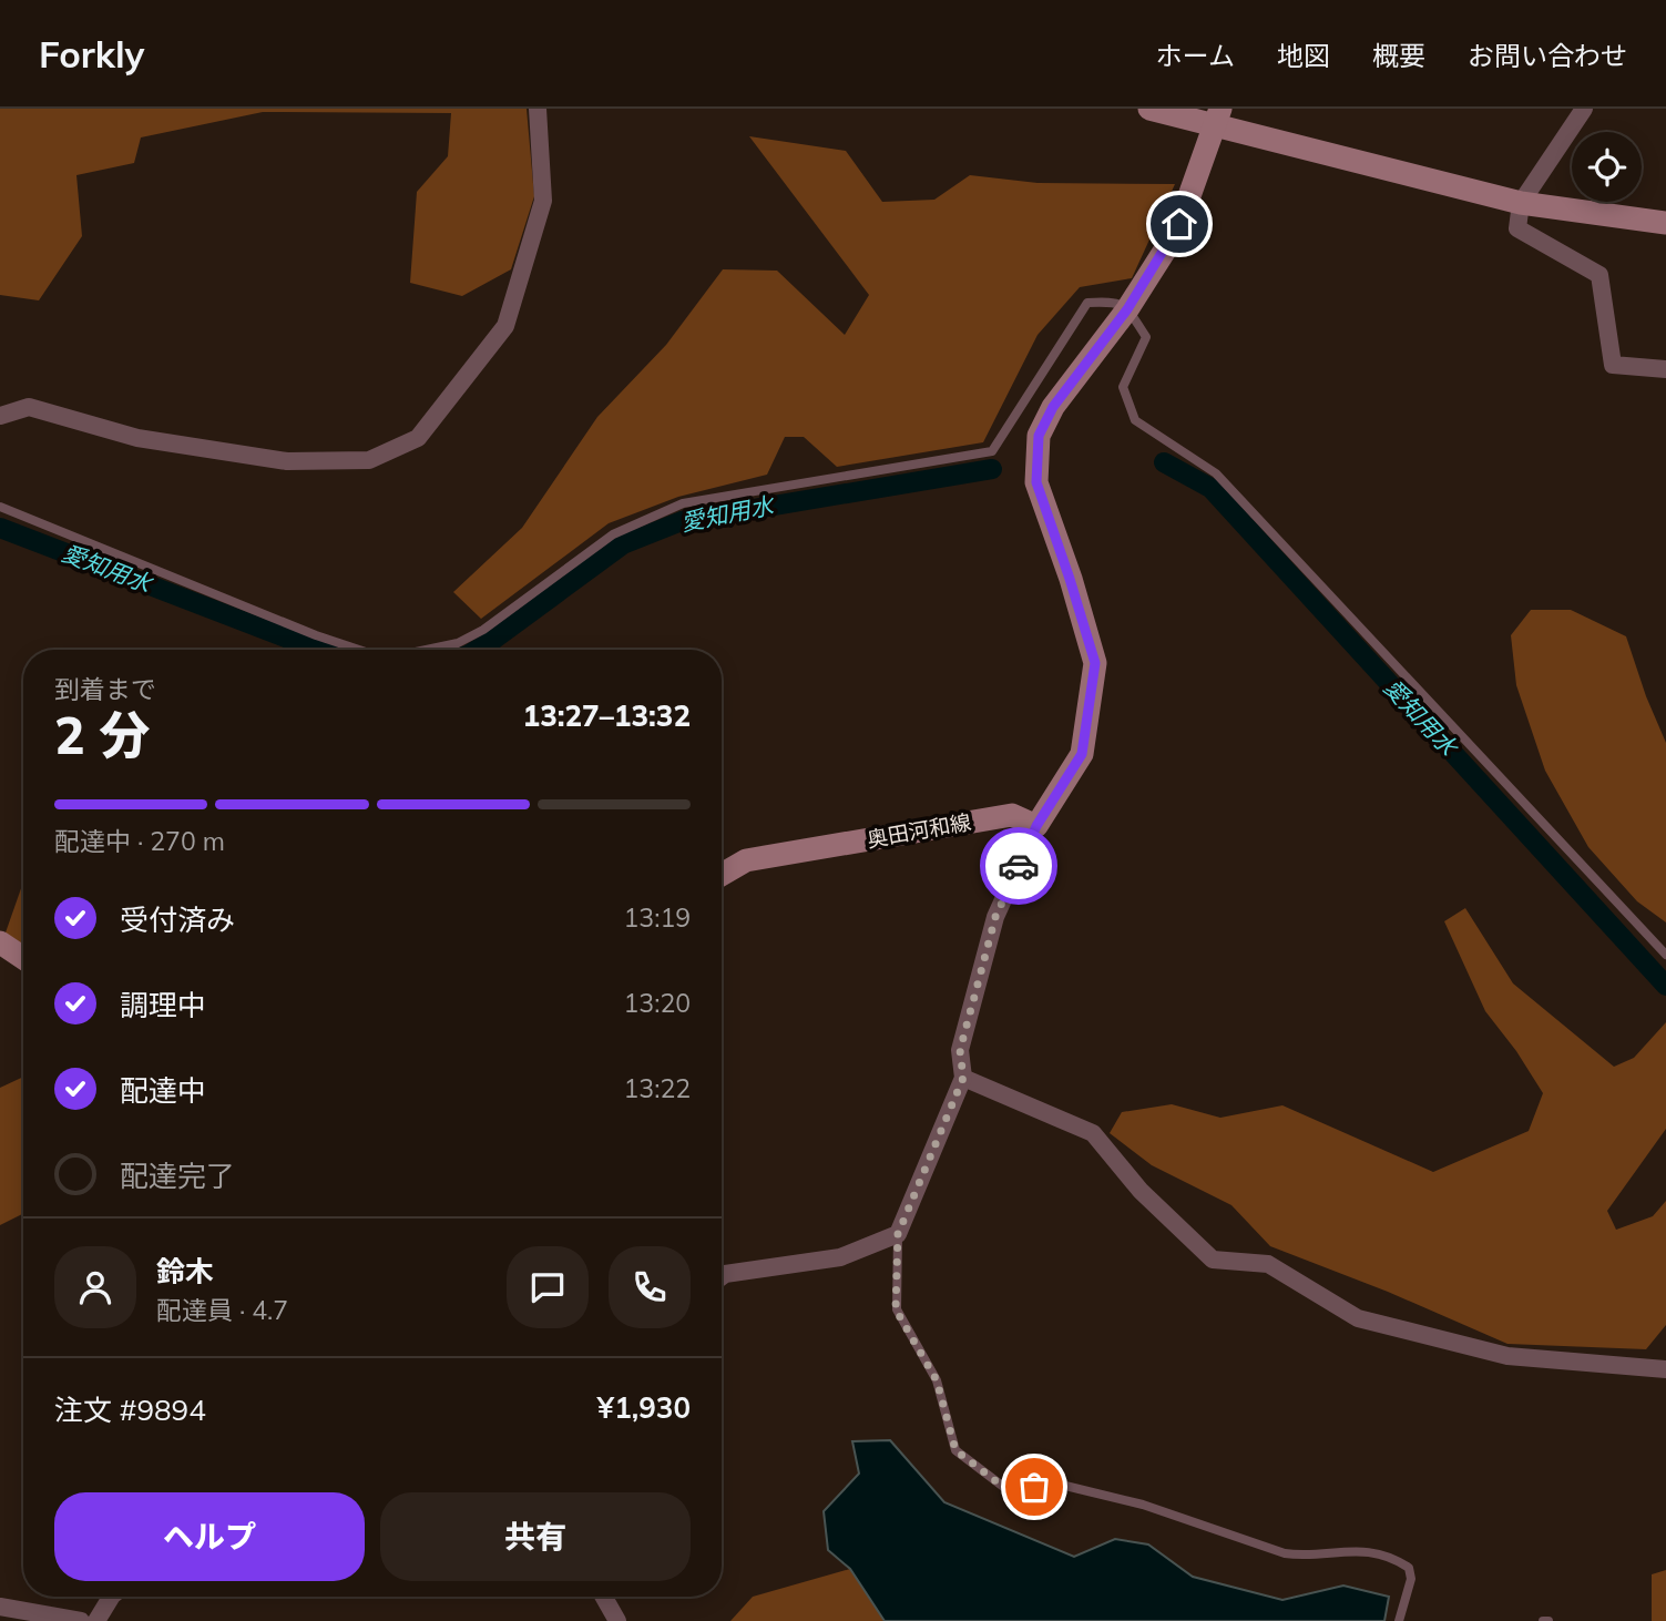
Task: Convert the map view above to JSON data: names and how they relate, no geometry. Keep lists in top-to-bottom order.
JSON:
{
  "streets": {
    "main road": ["奥田河和線"]
  },
  "water": ["愛知用水"],
  "page": {
    "header": "Forkly",
    "nav": [
      "ホーム",
      "地図",
      "概要",
      "お問い合わせ"
    ],
    "heading": ["2 分", "到着まで", "13:27–13:32"],
    "panel": [
      "鈴木",
      "配達員 · 4.7",
      "注文 #9894",
      "¥1,930"
    ],
    "bar": "配達中 · 270 m",
    "list": [
      ["受付済み", "13:19"],
      ["調理中", "13:20"],
      ["配達中", "13:22"],
      "配達完了"
    ],
    "buttons": ["ヘルプ", "共有"]
  }
}
